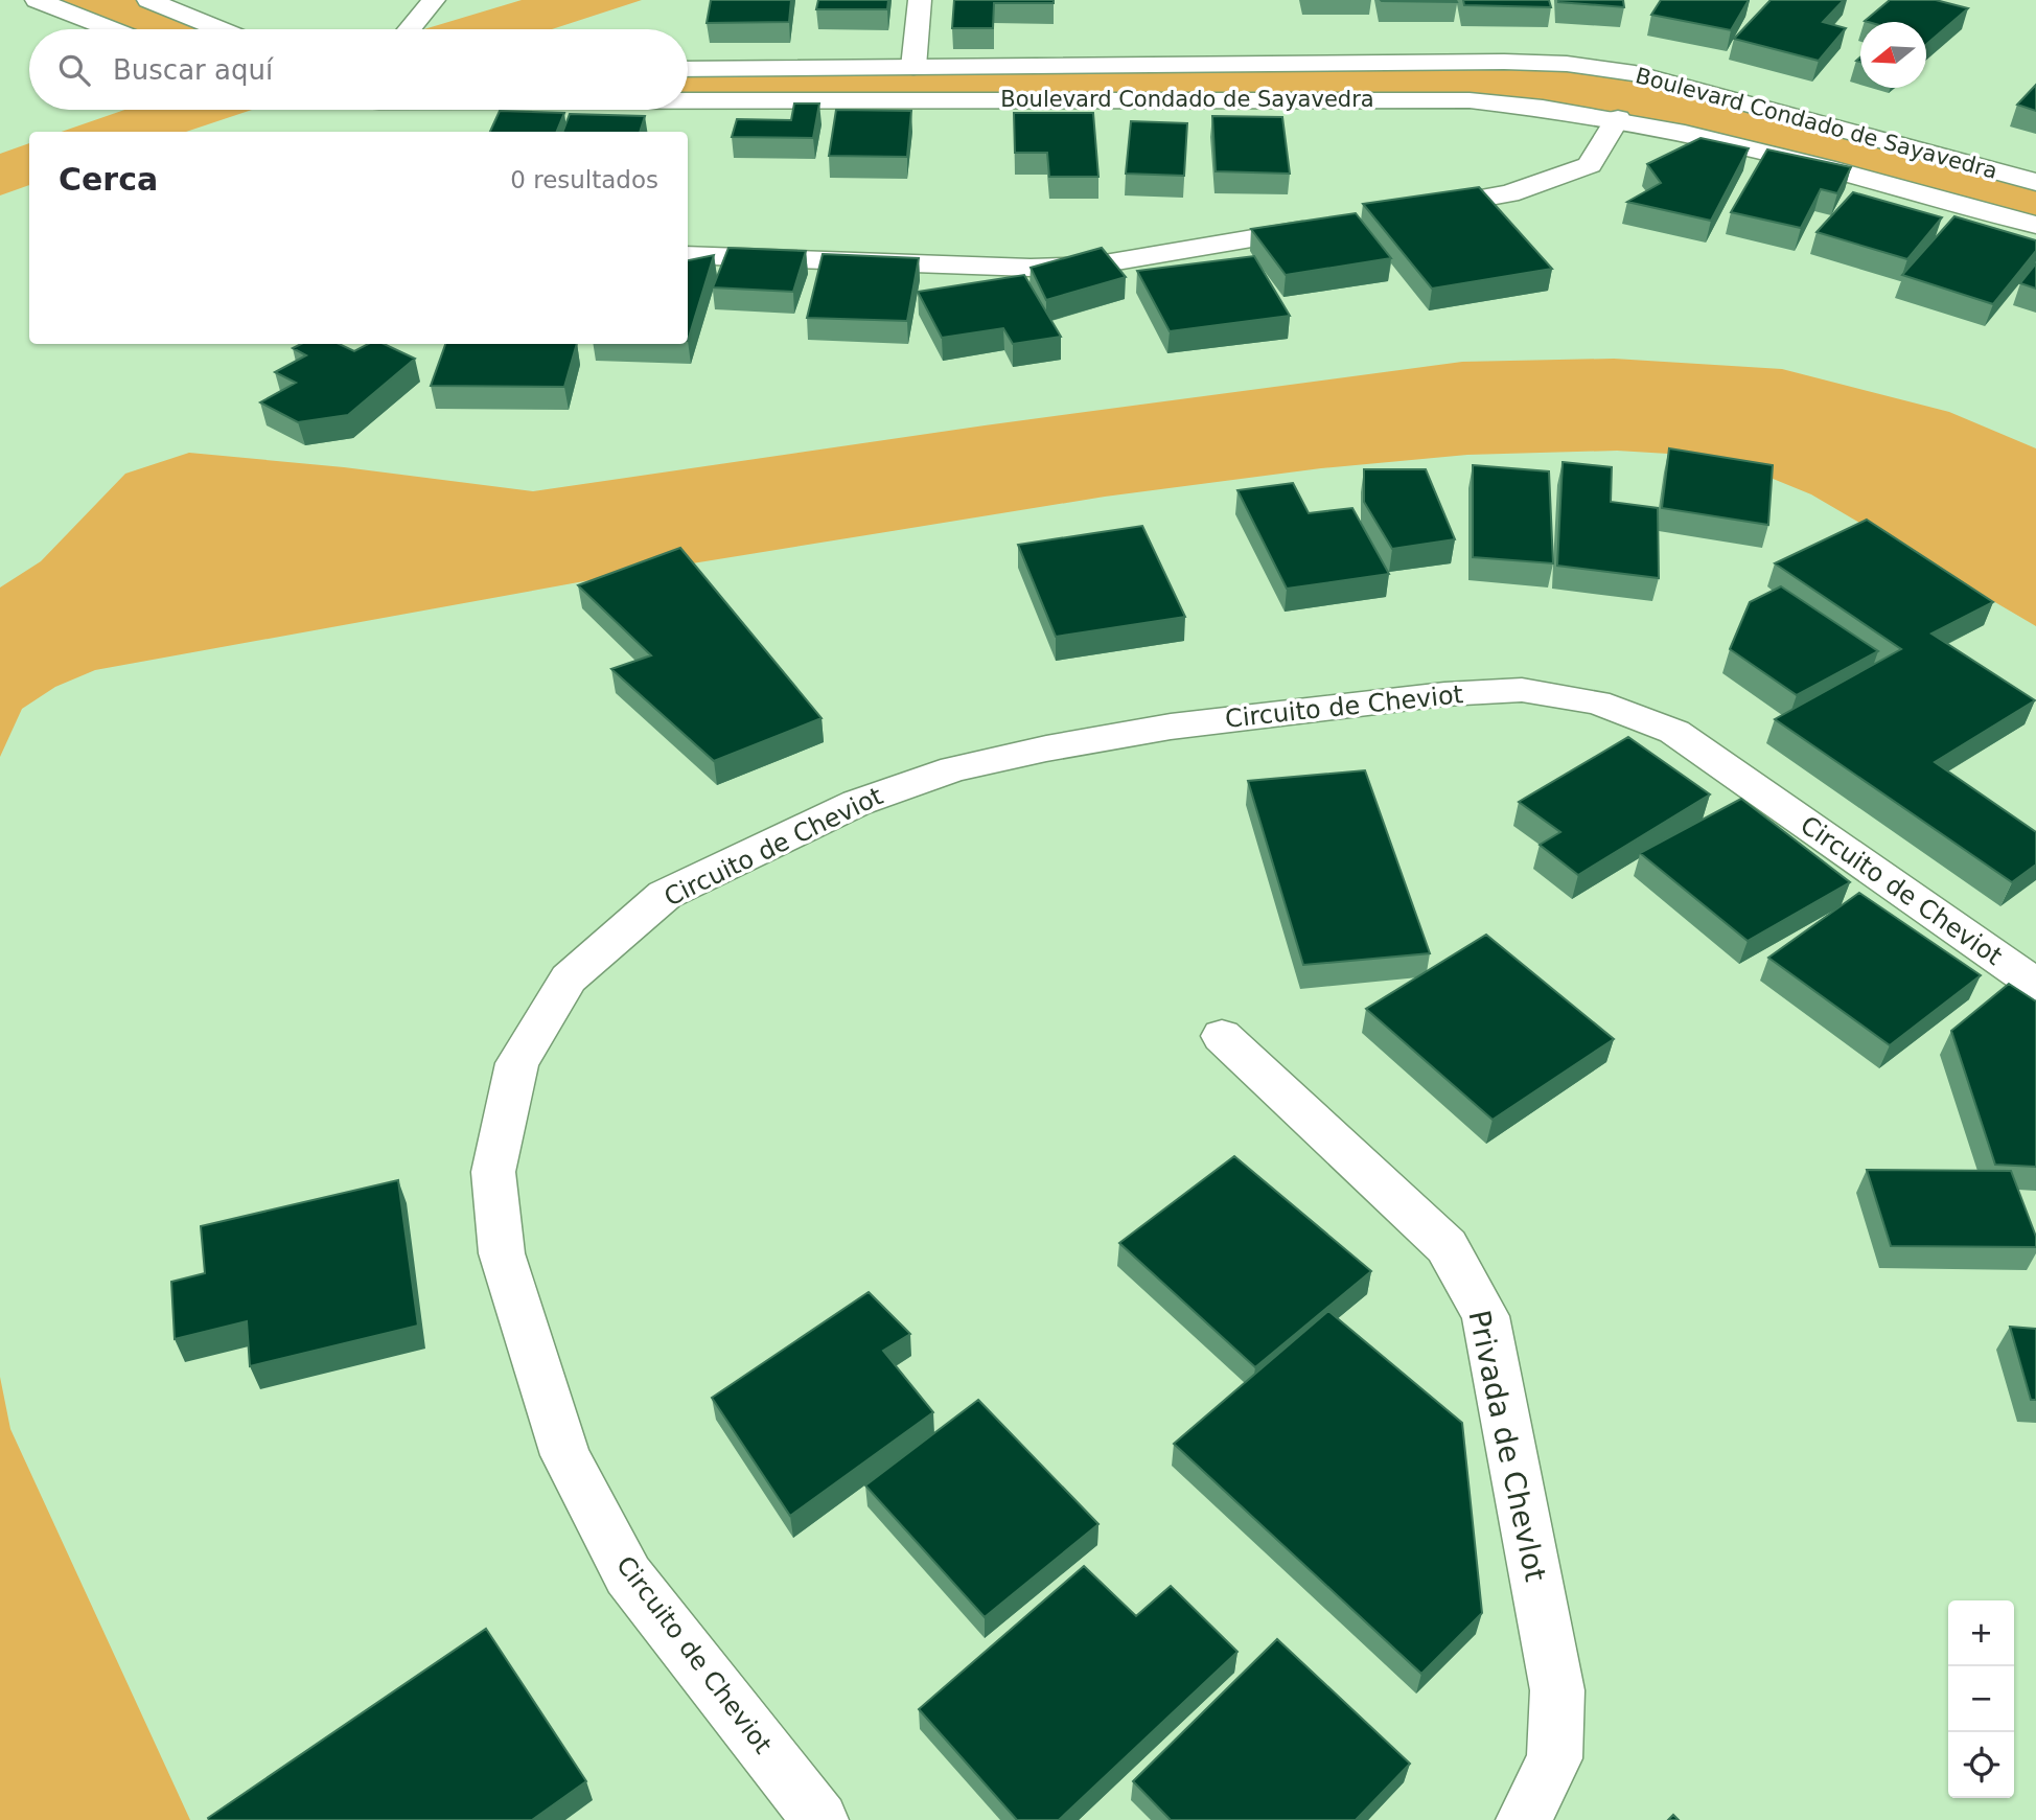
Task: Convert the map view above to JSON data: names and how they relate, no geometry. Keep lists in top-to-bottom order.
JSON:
{
  "streets": {
    "street": ["Boulevard Condado de Sayavedra", "Circuito de Cheviot", "Privada de Chevlot"]
  },
  "north": "left",
  "page": {
    "search": "Buscar aquí",
    "heading": ["Cerca", "0 resultados"],
    "map_buttons": ["+", "−"]
  }
}
